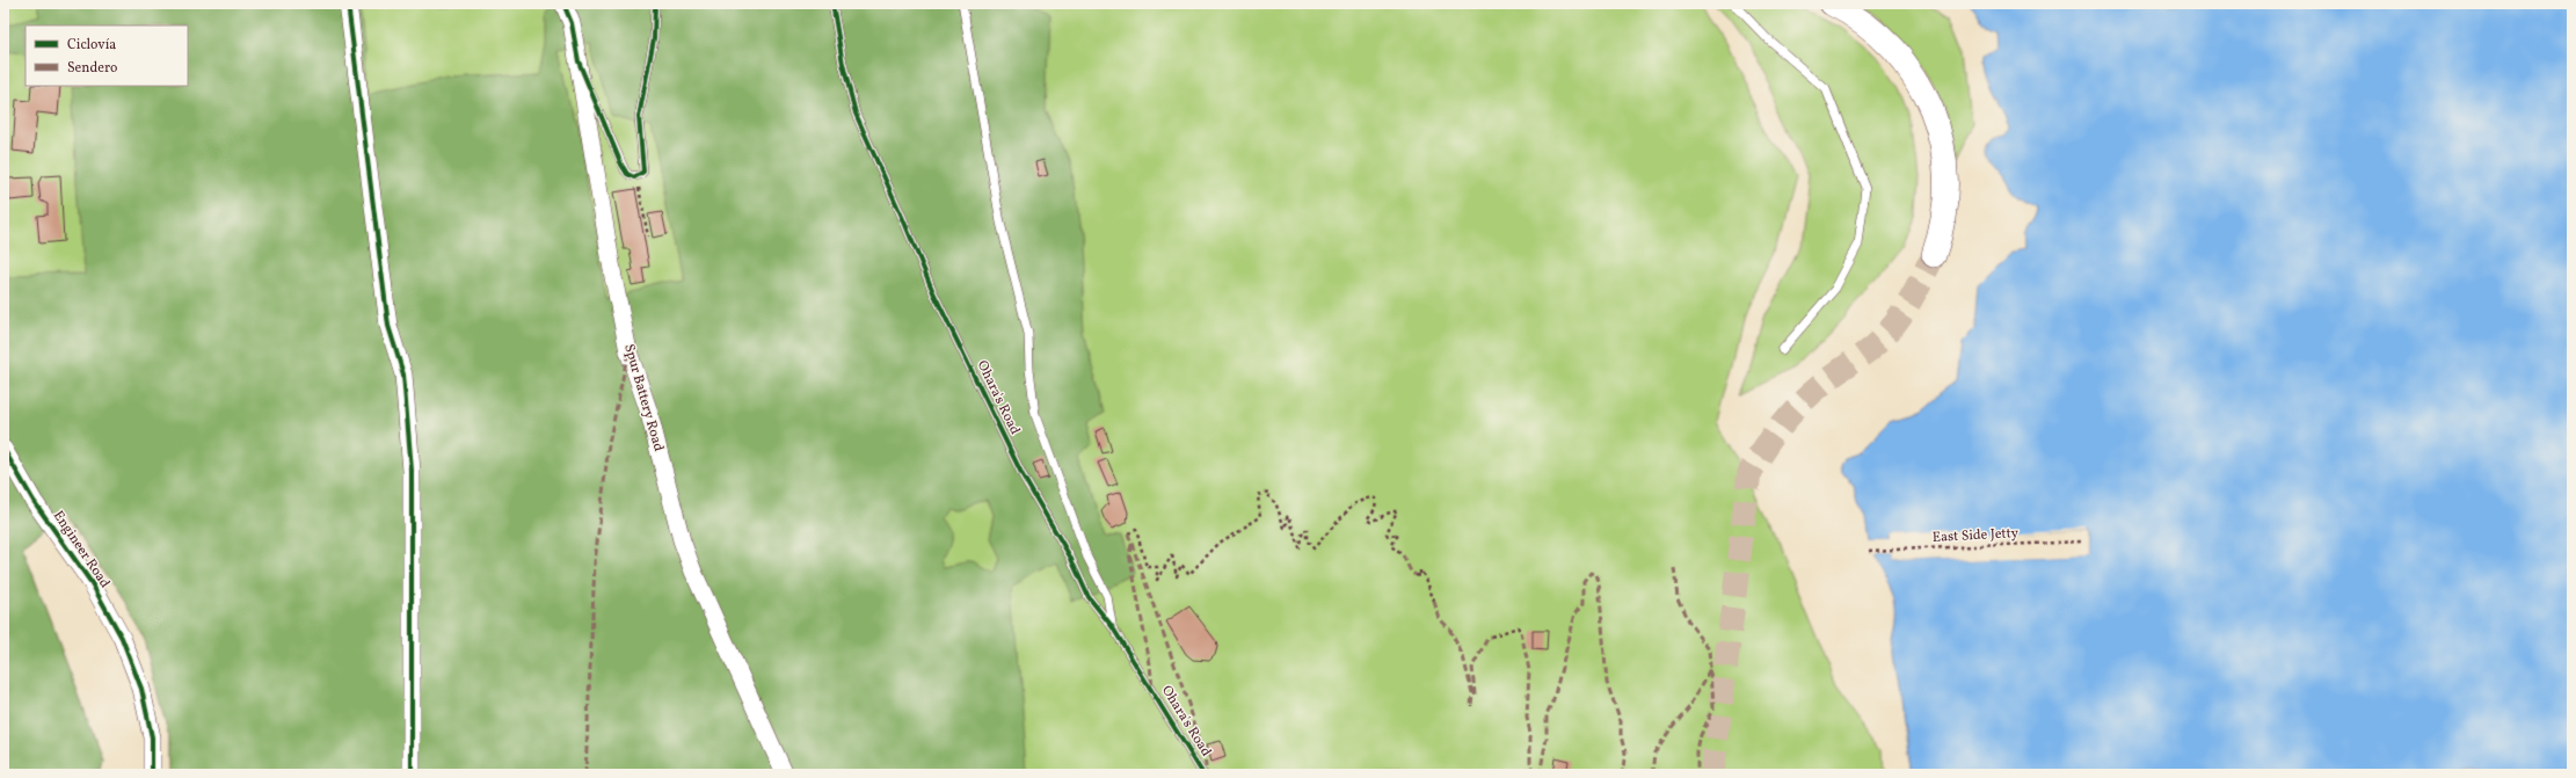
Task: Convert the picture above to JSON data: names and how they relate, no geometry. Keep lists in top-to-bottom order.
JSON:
{
  "streets": {
    "street": ["Spur Battery Road", "Engineer Road"],
    "lane": ["Ohara's Road"],
    "path": ["East Side Jetty"]
  },
  "legend": ["Ciclovía", "Sendero"]
}
